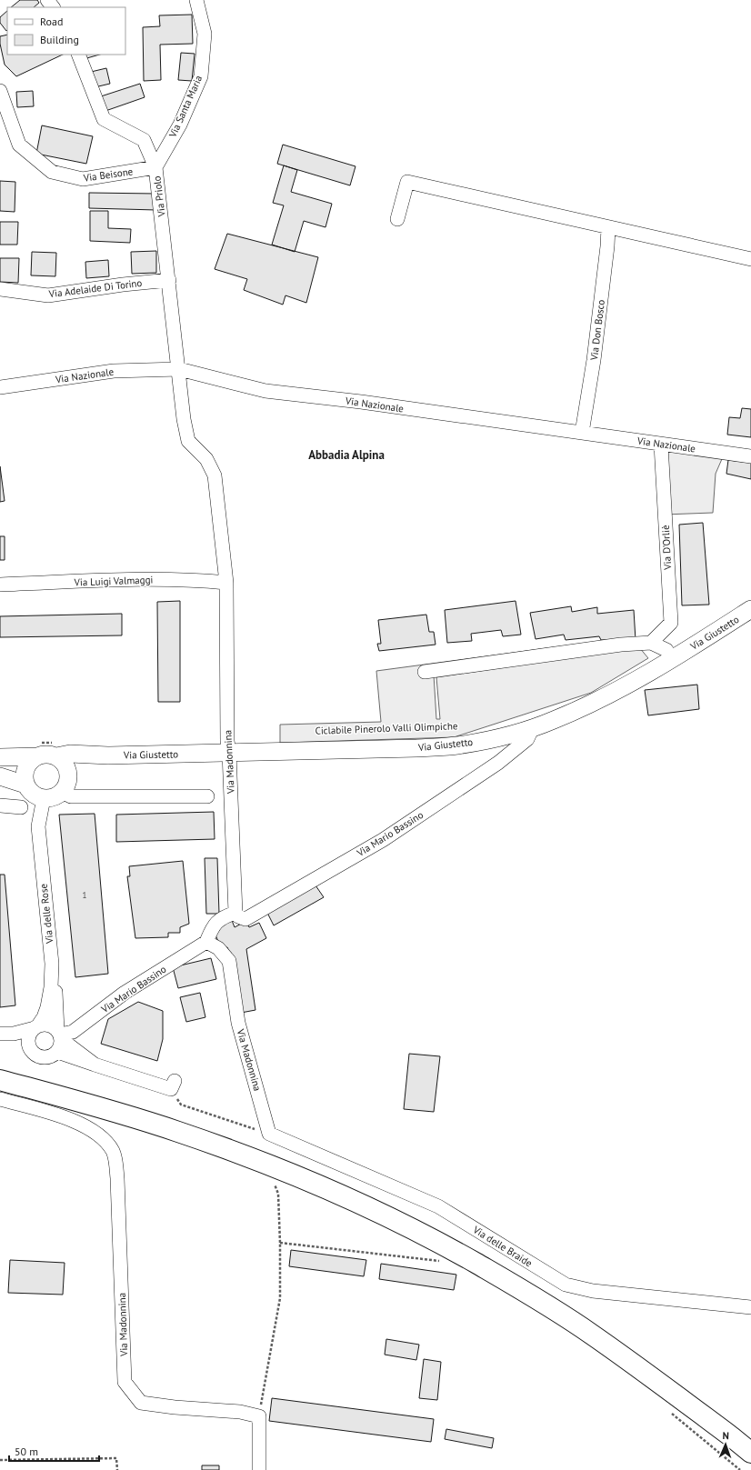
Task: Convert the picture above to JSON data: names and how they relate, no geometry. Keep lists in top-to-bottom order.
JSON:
{
  "streets": {
    "main road": ["Via Giustetto"],
    "street": [
      "Via Santa Maria",
      "Via Beisone",
      "Via Priolo",
      "Via Adelaide Di Torino",
      "Via Don Bosco",
      "Via Nazionale",
      "Via D'Orliè",
      "Via Luigi Valmaggi",
      "Via Madonnina",
      "Via Mario Bassino",
      "Via delle Rose",
      "Via delle Braide"
    ]
  },
  "crossings": [
    ["Via Santa Maria", "Via Beisone"],
    ["Via Santa Maria", "Via Priolo"],
    ["Via Beisone", "Via Priolo"],
    ["Via Priolo", "Via Adelaide Di Torino"],
    ["Via Priolo", "Via Nazionale"],
    ["Via Priolo", "Via Madonnina"],
    ["Via Don Bosco", "Via Nazionale"],
    ["Via Nazionale", "Via D'Orliè"],
    ["Via Nazionale", "Via Madonnina"],
    ["Via Luigi Valmaggi", "Via Madonnina"],
    ["Via Giustetto", "Via Madonnina"],
    ["Via Giustetto", "Via Mario Bassino"],
    ["Via Giustetto", "Via delle Rose"],
    ["Via Madonnina", "Via Mario Bassino"],
    ["Via Madonnina", "Via delle Braide"],
    ["Via Mario Bassino", "Via delle Rose"]
  ],
  "districts": ["Abbadia Alpina"],
  "house_numbers": ["1"],
  "legend": ["Road", "Building"],
  "scale_bar": "50 m",
  "north": "top"
}
